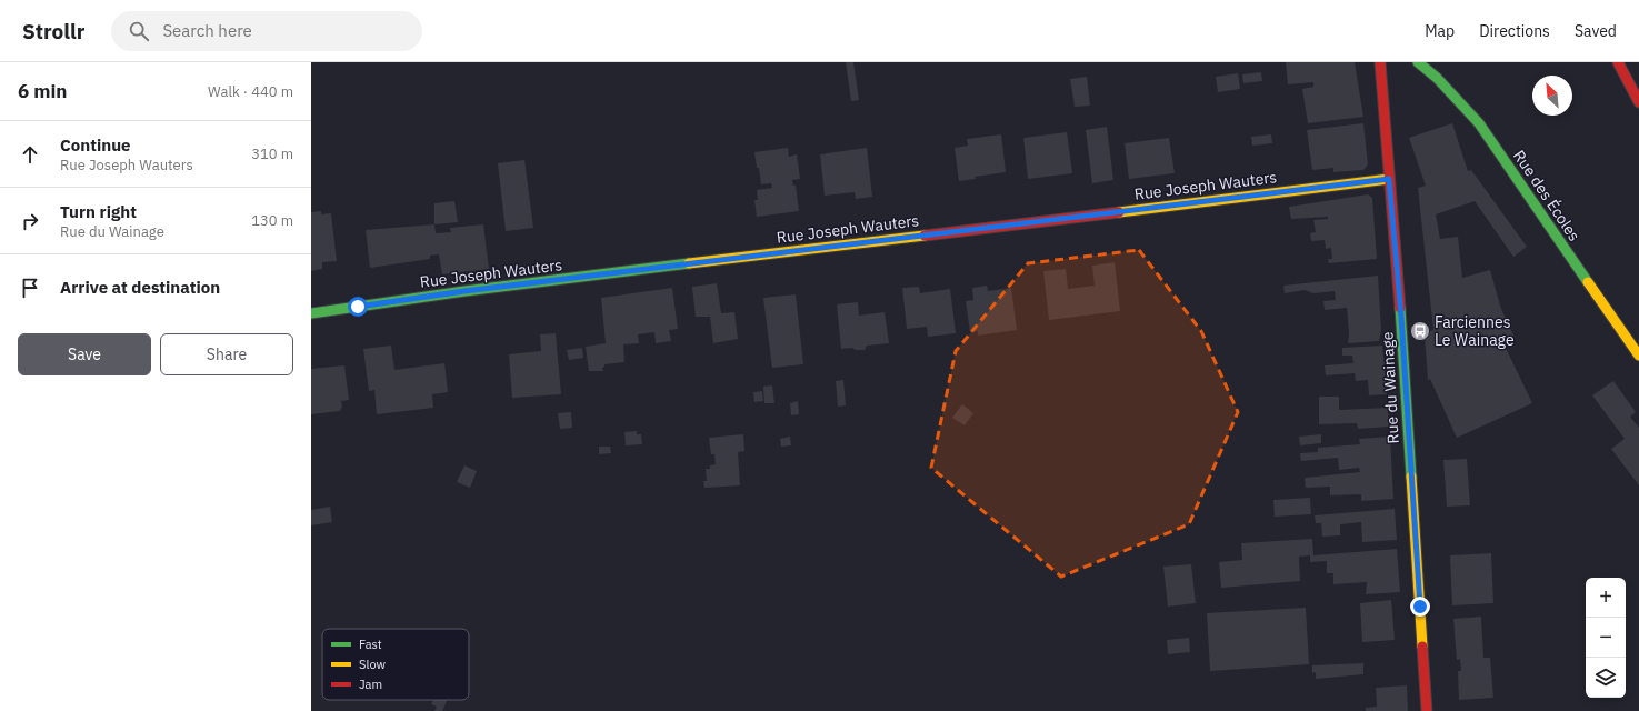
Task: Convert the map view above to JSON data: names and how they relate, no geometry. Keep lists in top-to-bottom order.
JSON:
{
  "streets": {
    "main road": ["Rue Joseph Wauters", "Rue des Écoles", "Rue du Wainage"]
  },
  "crossings": [
    ["Rue Joseph Wauters", "Rue du Wainage"]
  ],
  "places": {
    "bus stop": ["Farciennes Le Wainage"]
  },
  "legend": ["Fast", "Slow", "Jam"],
  "north": "top left",
  "page": {
    "header": "Strollr",
    "search": "Search here",
    "nav": ["Map", "Directions", "Saved"],
    "heading": ["6 min", "Walk · 440 m"],
    "list": [
      ["Continue", "Rue Joseph Wauters", "310 m"],
      ["Turn right", "Rue du Wainage", "130 m"],
      "Arrive at destination"
    ],
    "buttons": ["Save", "Share"],
    "map_buttons": ["+", "−"]
  }
}
